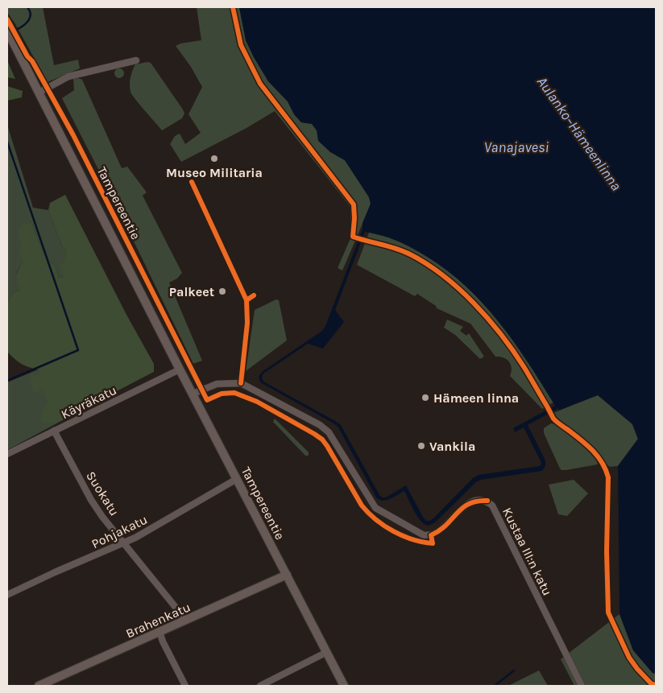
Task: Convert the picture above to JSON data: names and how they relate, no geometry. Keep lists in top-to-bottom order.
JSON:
{
  "streets": {
    "main road": ["Tampereentie", "Brahenkatu"],
    "street": [
      "Käyräkatu",
      "Suokatu",
      "Pohjakatu",
      "Kustaa III:n katu"
    ]
  },
  "crossings": [
    ["Tampereentie", "Käyräkatu"],
    ["Tampereentie", "Pohjakatu"],
    ["Tampereentie", "Kustaa III:n katu"],
    ["Tampereentie", "Brahenkatu"],
    ["Käyräkatu", "Suokatu"],
    ["Suokatu", "Pohjakatu"],
    ["Suokatu", "Brahenkatu"]
  ],
  "water": ["Aulanko–Hämeenlinna", "Vanajavesi"],
  "places": [
    "Museo Militaria",
    "Palkeet",
    "Hämeen linna",
    "Vankila"
  ]
}
